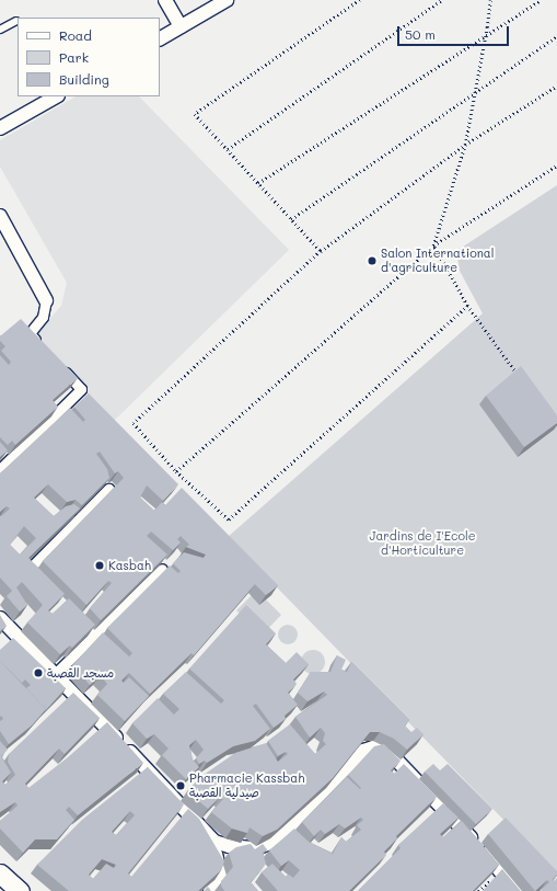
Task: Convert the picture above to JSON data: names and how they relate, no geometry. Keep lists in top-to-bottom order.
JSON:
{
  "parks": ["Jardins de I'Ecole d'Horticulture"],
  "places": [
    "Salon International d'agriculture",
    "Kasbah",
    "مسجد القصبة",
    "Pharmacie Kassbah صيدلية القصبة"
  ],
  "legend": ["Road", "Park", "Building"],
  "scale_bar": "50 m"
}
